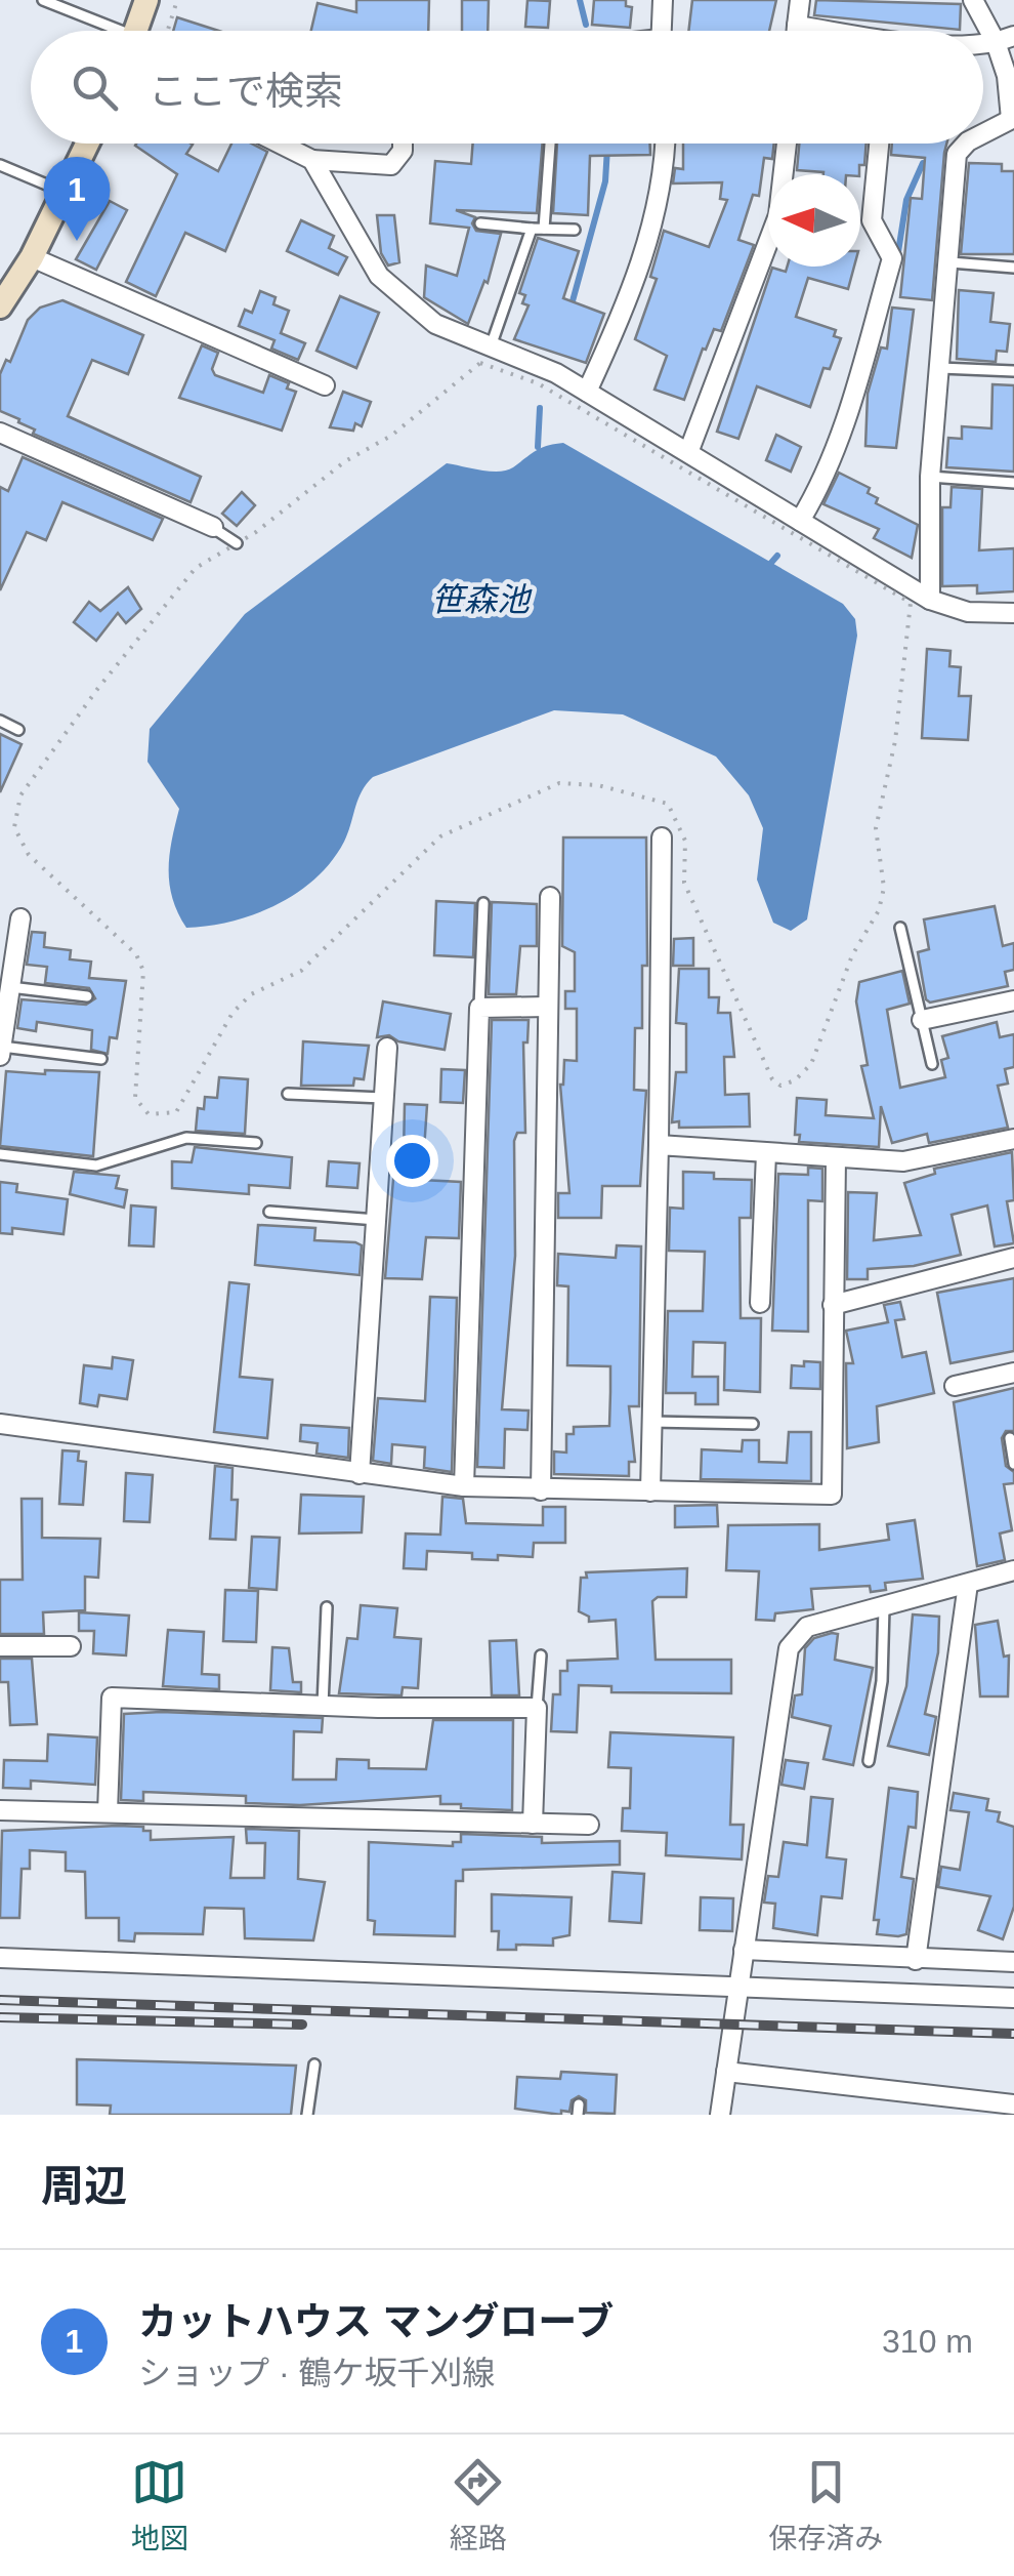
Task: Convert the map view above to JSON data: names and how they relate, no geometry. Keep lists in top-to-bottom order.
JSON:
{
  "water": ["笹森池"],
  "north": "left",
  "page": {
    "search": "ここで検索",
    "pins": "1",
    "heading": "周辺",
    "list": [
      {
        "mark": "1",
        "name": "カットハウス マングローブ",
        "note": "ショップ · 鶴ケ坂千刈線",
        "value": "310 m"
      }
    ],
    "nav": ["地図", "経路", "保存済み"]
  }
}
